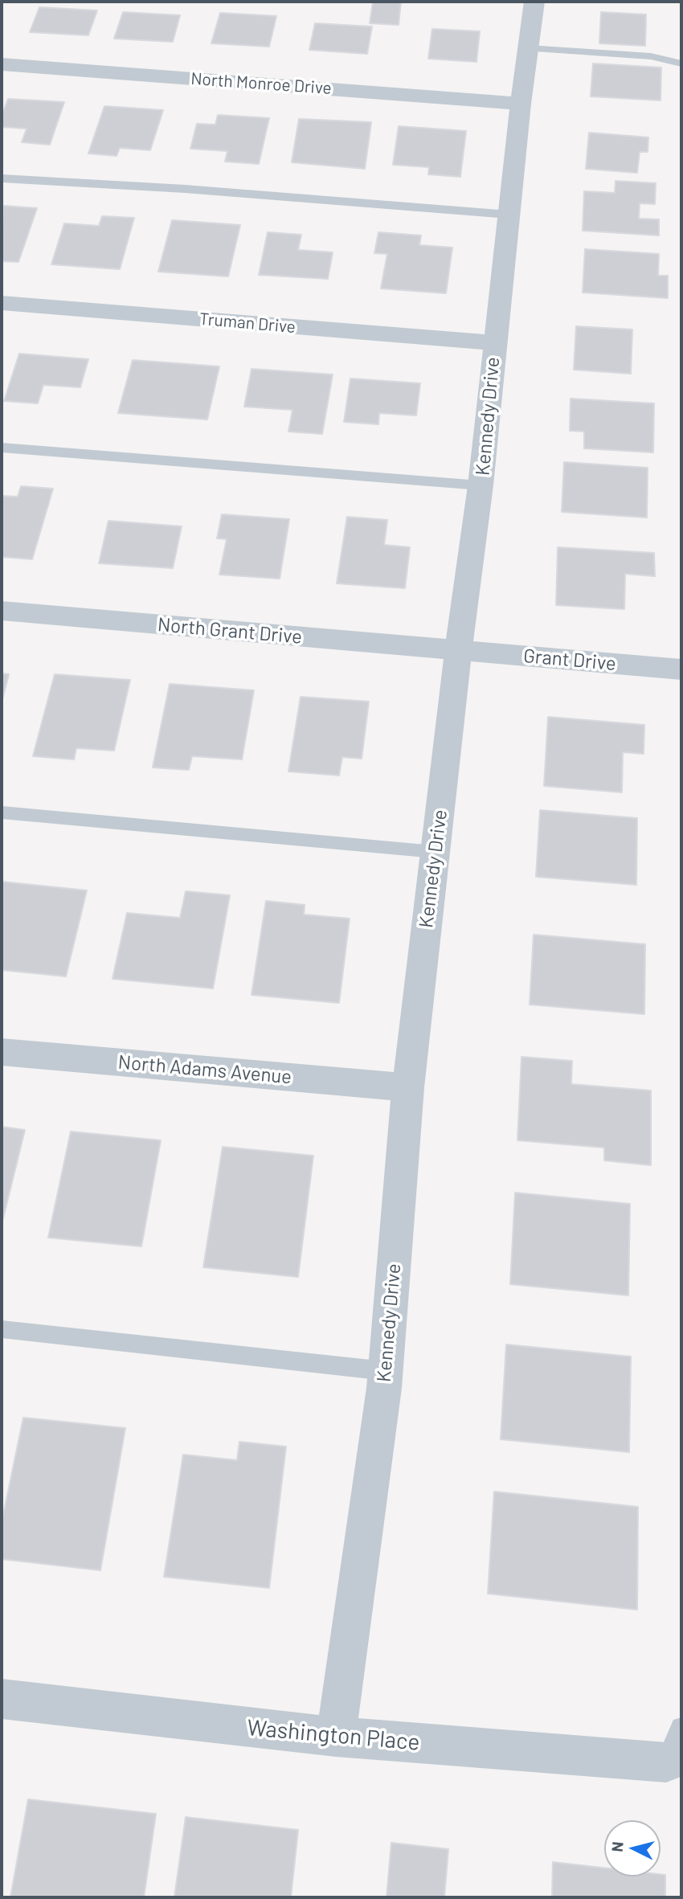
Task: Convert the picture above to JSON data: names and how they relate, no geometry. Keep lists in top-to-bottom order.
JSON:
{
  "streets": {
    "street": [
      "North Monroe Drive",
      "Truman Drive",
      "Kennedy Drive",
      "North Grant Drive",
      "Grant Drive",
      "North Adams Avenue",
      "Washington Place"
    ]
  },
  "crossings": [
    ["North Monroe Drive", "Kennedy Drive"],
    ["Truman Drive", "Kennedy Drive"],
    ["Kennedy Drive", "North Grant Drive"],
    ["Kennedy Drive", "Grant Drive"],
    ["Kennedy Drive", "North Adams Avenue"],
    ["Kennedy Drive", "Washington Place"],
    ["North Grant Drive", "Grant Drive"]
  ],
  "north": "left"
}
